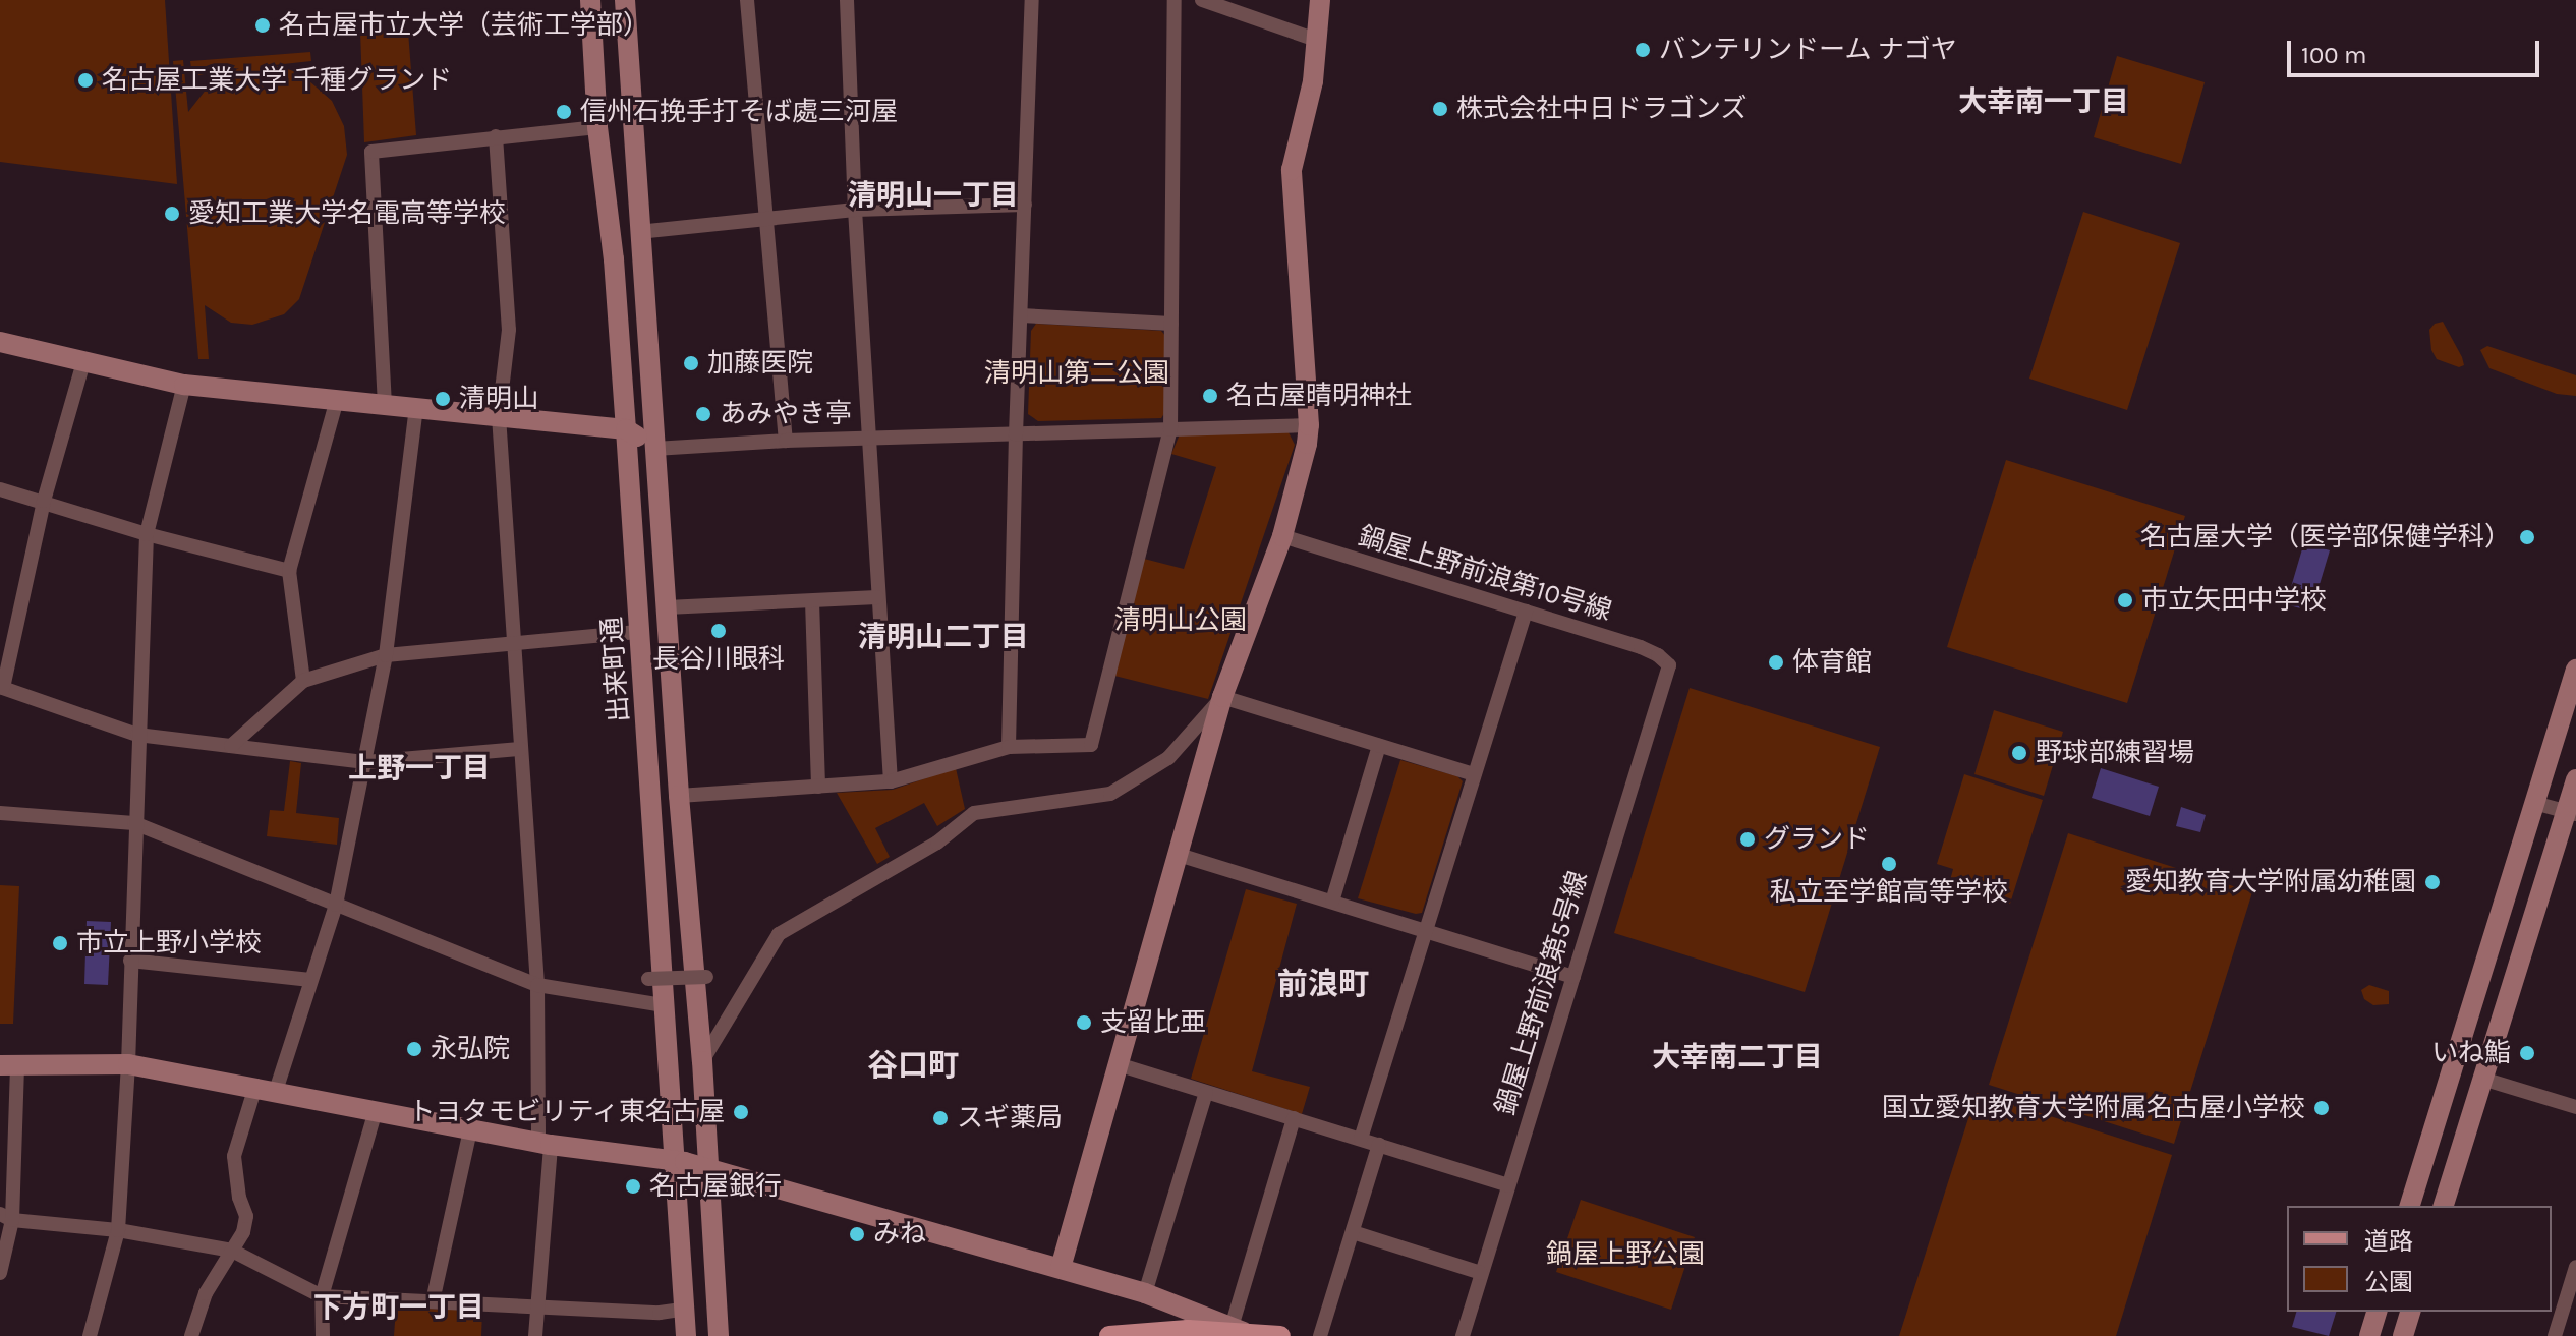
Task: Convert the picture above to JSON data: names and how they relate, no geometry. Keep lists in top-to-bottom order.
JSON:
{
  "streets": {
    "street": ["鍋屋上野前浪第10号線", "出来町通", "鍋屋上野前浪第5号線"]
  },
  "crossings": [
    ["鍋屋上野前浪第10号線", "鍋屋上野前浪第5号線"]
  ],
  "districts": [
    "大幸南一丁目",
    "清明山一丁目",
    "清明山二丁目",
    "上野一丁目",
    "前浪町",
    "大幸南二丁目",
    "谷口町",
    "下方町一丁目"
  ],
  "parks": ["清明山第二公園", "清明山公園", "鍋屋上野公園"],
  "places": [
    "名古屋市立大学（芸術工学部）",
    "バンテリンドーム ナゴヤ",
    "名古屋工業大学 千種グランド",
    "株式会社中日ドラゴンズ",
    "信州石挽手打そば處三河屋",
    "愛知工業大学名電高等学校",
    "加藤医院",
    "名古屋晴明神社",
    "清明山",
    "あみやき亭",
    "名古屋大学（医学部保健学科）",
    "市立矢田中学校",
    "長谷川眼科",
    "体育館",
    "野球部練習場",
    "グランド",
    "私立至学館高等学校",
    "愛知教育大学附属幼稚園",
    "市立上野小学校",
    "支留比亜",
    "永弘院",
    "いね鮨",
    "国立愛知教育大学附属名古屋小学校",
    "トヨタモビリティ東名古屋",
    "スギ薬局",
    "名古屋銀行",
    "みね"
  ],
  "legend": ["道路", "公園"],
  "scale_bar": "100 m"
}
